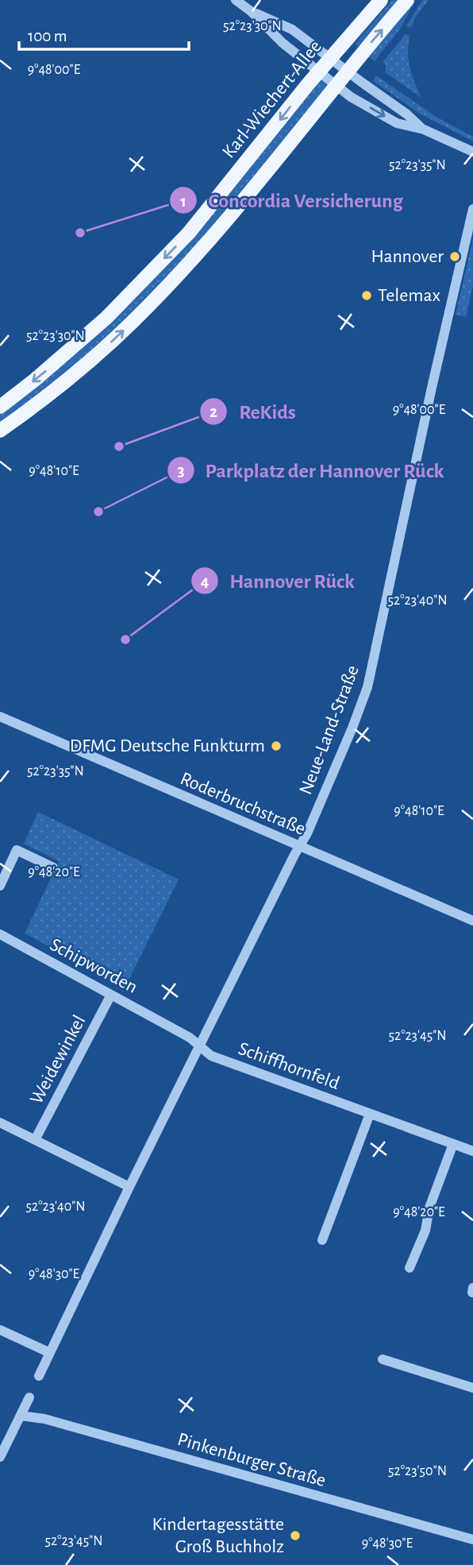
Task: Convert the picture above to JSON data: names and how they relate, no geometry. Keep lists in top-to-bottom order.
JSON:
{
  "streets": {
    "main road": ["Karl-Wiechert-Allee"],
    "street": [
      "Neue-Land-Straße",
      "Roderbruchstraße",
      "Schipworden",
      "Weidewinkel",
      "Schiffhornfeld",
      "Pinkenburger Straße"
    ]
  },
  "crossings": [
    ["Neue-Land-Straße", "Roderbruchstraße"],
    ["Neue-Land-Straße", "Schipworden"],
    ["Neue-Land-Straße", "Schiffhornfeld"],
    ["Schipworden", "Weidewinkel"],
    ["Schipworden", "Schiffhornfeld"]
  ],
  "places": [
    "Concordia Versicherung",
    "Hannover",
    "Telemax",
    "ReKids",
    "Parkplatz der Hannover Rück",
    "Hannover Rück",
    "DFMG Deutsche Funkturm",
    "Kindertagesstätte Groß Buchholz"
  ],
  "scale_bar": "100 m",
  "coordinates": [
    "52°23'30\"N",
    "9°48'00\"E",
    "52°23'35\"N",
    "9°48'10\"E",
    "52°23'40\"N",
    "9°48'20\"E",
    "52°23'45\"N",
    "9°48'30\"E",
    "52°23'50\"N"
  ]
}
